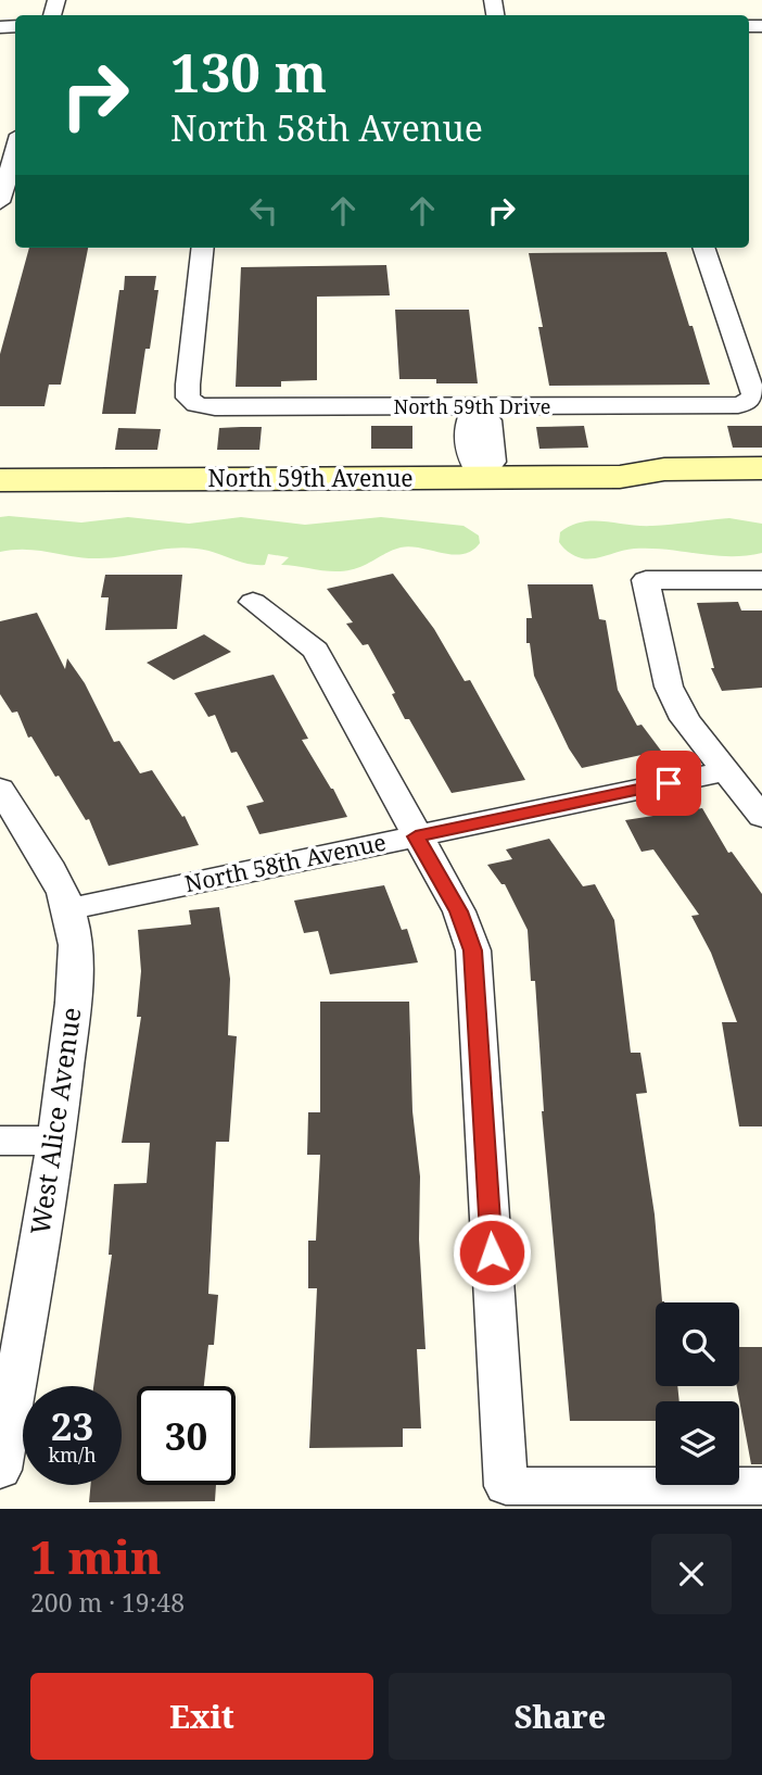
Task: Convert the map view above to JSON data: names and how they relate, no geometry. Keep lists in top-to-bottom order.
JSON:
{
  "streets": {
    "main road": ["North 59th Avenue"],
    "street": ["North 59th Drive", "North 58th Avenue", "West Alice Avenue"]
  },
  "crossings": [
    ["North 58th Avenue", "West Alice Avenue"]
  ],
  "page": {
    "turn": ["130 m", "North 58th Avenue"],
    "speed": "23 km/h",
    "limit": "30",
    "heading": ["1 min", "200 m · 19:48"],
    "buttons": ["Exit", "Share"]
  }
}
